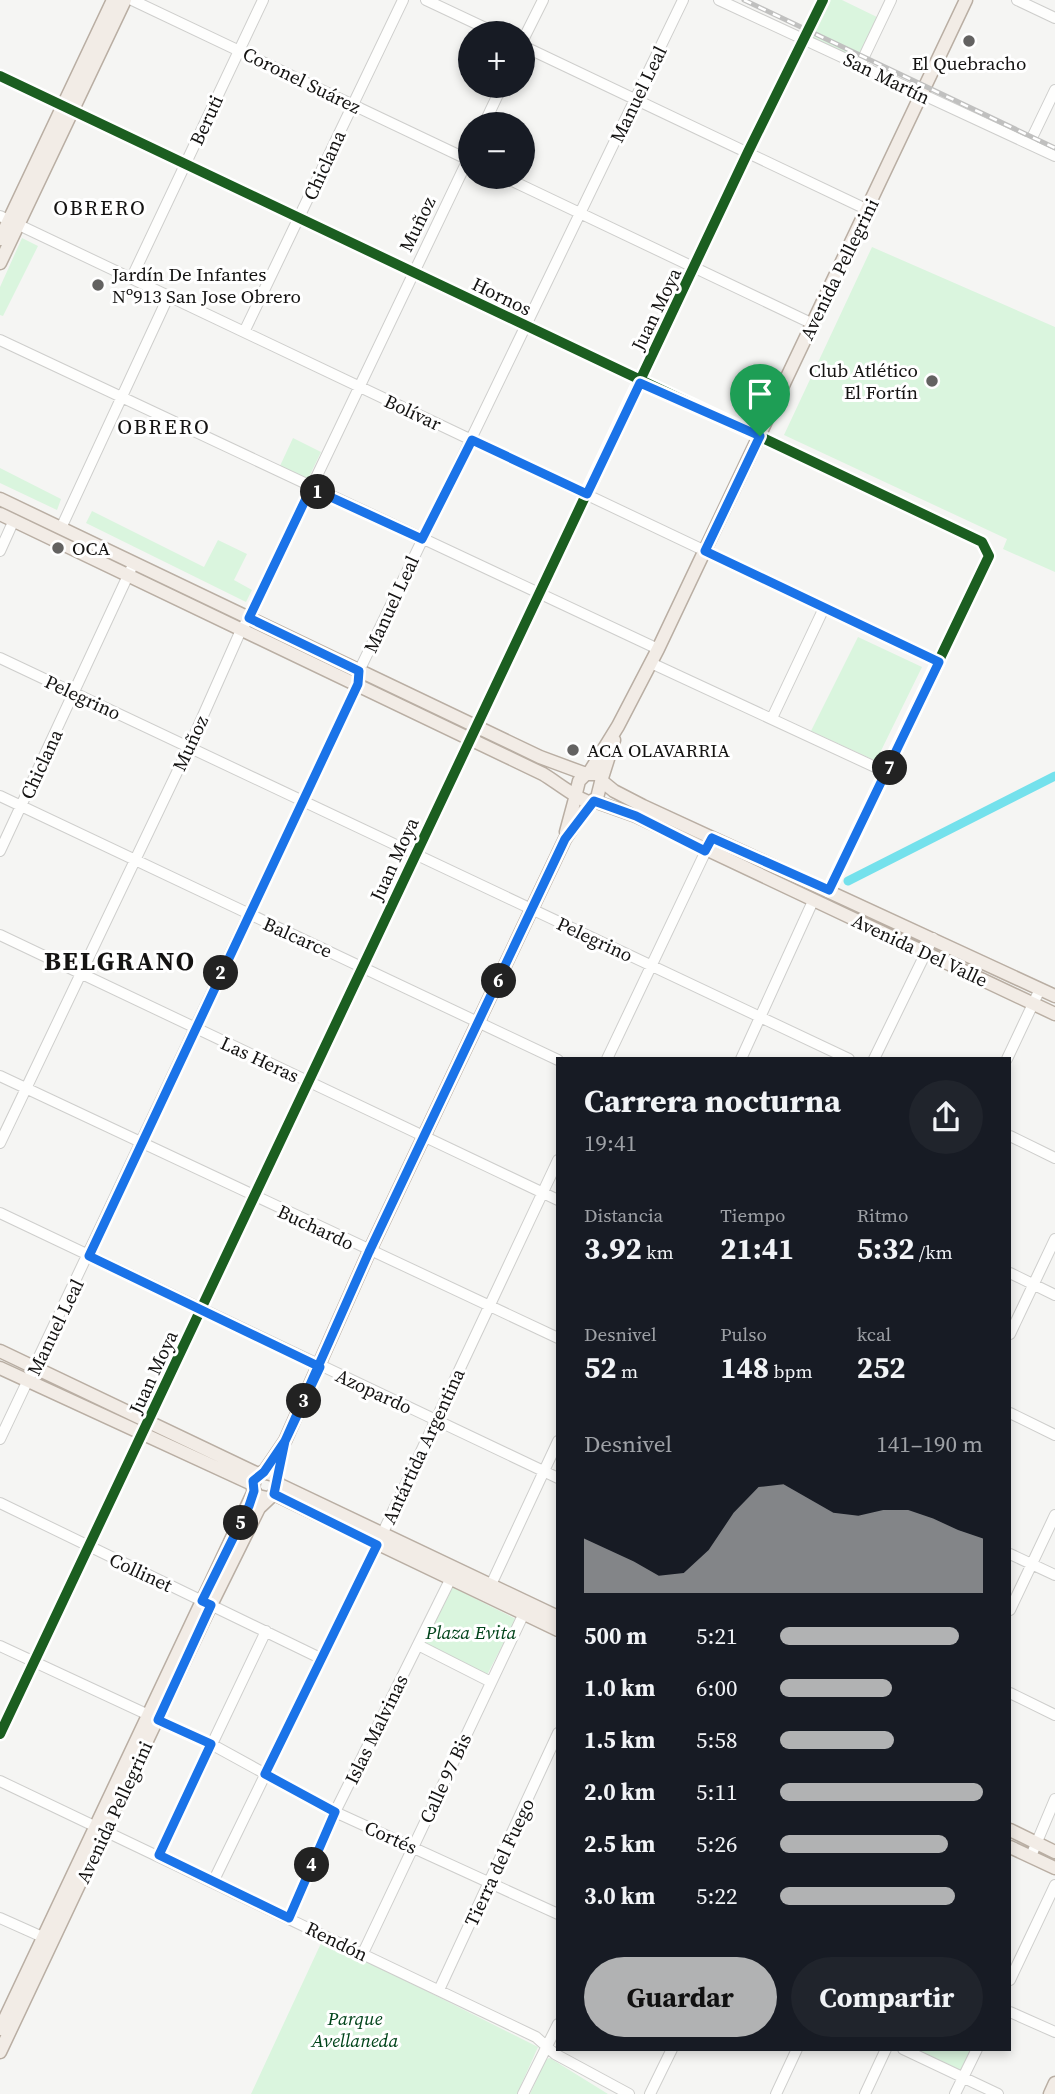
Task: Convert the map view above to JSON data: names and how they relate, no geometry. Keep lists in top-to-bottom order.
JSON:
{
  "streets": {
    "main road": ["Avenida Pellegrini", "Avenida Del Valle"],
    "street": [
      "San Martín",
      "Coronel Suárez",
      "Manuel Leal",
      "Beruti",
      "Chiclana",
      "Muñoz",
      "Hornos",
      "Juan Moya",
      "Bolívar",
      "Pelegrino",
      "Balcarce",
      "Las Heras",
      "Buchardo",
      "Azopardo",
      "Antártida Argentina",
      "Collinet",
      "Islas Malvinas",
      "Calle 97 Bis",
      "Cortés",
      "Tierra del Fuego",
      "Rendón"
    ]
  },
  "crossings": [
    ["San Martín", "Avenida Pellegrini"],
    ["San Martín", "Juan Moya"],
    ["Coronel Suárez", "Beruti"],
    ["Coronel Suárez", "Chiclana"],
    ["Manuel Leal", "Hornos"],
    ["Manuel Leal", "Bolívar"],
    ["Manuel Leal", "Pelegrino"],
    ["Manuel Leal", "Balcarce"],
    ["Manuel Leal", "Las Heras"],
    ["Manuel Leal", "Buchardo"],
    ["Manuel Leal", "Azopardo"],
    ["Beruti", "Hornos"],
    ["Beruti", "Bolívar"],
    ["Chiclana", "Hornos"],
    ["Chiclana", "Bolívar"],
    ["Chiclana", "Pelegrino"],
    ["Chiclana", "Balcarce"],
    ["Muñoz", "Hornos"],
    ["Muñoz", "Bolívar"],
    ["Muñoz", "Pelegrino"],
    ["Muñoz", "Balcarce"],
    ["Muñoz", "Las Heras"],
    ["Muñoz", "Buchardo"],
    ["Avenida Pellegrini", "Hornos"],
    ["Avenida Pellegrini", "Bolívar"],
    ["Avenida Pellegrini", "Pelegrino"],
    ["Avenida Pellegrini", "Balcarce"],
    ["Avenida Pellegrini", "Avenida Del Valle"],
    ["Avenida Pellegrini", "Las Heras"],
    ["Avenida Pellegrini", "Buchardo"],
    ["Avenida Pellegrini", "Azopardo"],
    ["Avenida Pellegrini", "Collinet"],
    ["Avenida Pellegrini", "Cortés"],
    ["Avenida Pellegrini", "Rendón"],
    ["Hornos", "Juan Moya"],
    ["Hornos", "Bolívar"],
    ["Juan Moya", "Bolívar"],
    ["Juan Moya", "Pelegrino"],
    ["Juan Moya", "Balcarce"],
    ["Juan Moya", "Las Heras"],
    ["Juan Moya", "Buchardo"],
    ["Juan Moya", "Azopardo"],
    ["Juan Moya", "Collinet"],
    ["Juan Moya", "Cortés"],
    ["Las Heras", "Antártida Argentina"],
    ["Buchardo", "Antártida Argentina"],
    ["Azopardo", "Antártida Argentina"],
    ["Antártida Argentina", "Collinet"],
    ["Antártida Argentina", "Cortés"],
    ["Antártida Argentina", "Rendón"],
    ["Islas Malvinas", "Cortés"],
    ["Islas Malvinas", "Rendón"],
    ["Calle 97 Bis", "Cortés"],
    ["Calle 97 Bis", "Rendón"],
    ["Cortés", "Tierra del Fuego"],
    ["Tierra del Fuego", "Rendón"]
  ],
  "districts": ["OBRERO", "OBRERO", "BELGRANO"],
  "parks": ["Plaza Evita", "Parque Avellaneda"],
  "places": [
    "El Quebracho",
    "Jardín De Infantes Nº913 San Jose Obrero",
    "Club Atlético El Fortín",
    "OCA",
    "ACA OLAVARRIA"
  ],
  "page": {
    "map_buttons": ["+", "−"],
    "pins": [
      "1",
      "7",
      "2",
      "6",
      "3",
      "5",
      "4"
    ],
    "heading": ["Carrera nocturna", "19:41"],
    "stats": [
      ["Distancia", "3.92 km"],
      ["Tiempo", "21:41"],
      ["Ritmo", "5:32 /km"],
      ["Desnivel", "52 m"],
      ["Pulso", "148 bpm"],
      ["kcal", "252"]
    ],
    "chart": ["Desnivel", "141–190 m"],
    "list": [
      {
        "name": "500 m",
        "note": "5:21"
      },
      {
        "name": "1.0 km",
        "note": "6:00"
      },
      {
        "name": "1.5 km",
        "note": "5:58"
      },
      {
        "name": "2.0 km",
        "note": "5:11"
      },
      {
        "name": "2.5 km",
        "note": "5:26"
      },
      {
        "name": "3.0 km",
        "note": "5:22"
      }
    ],
    "buttons": ["Guardar", "Compartir"]
  }
}
